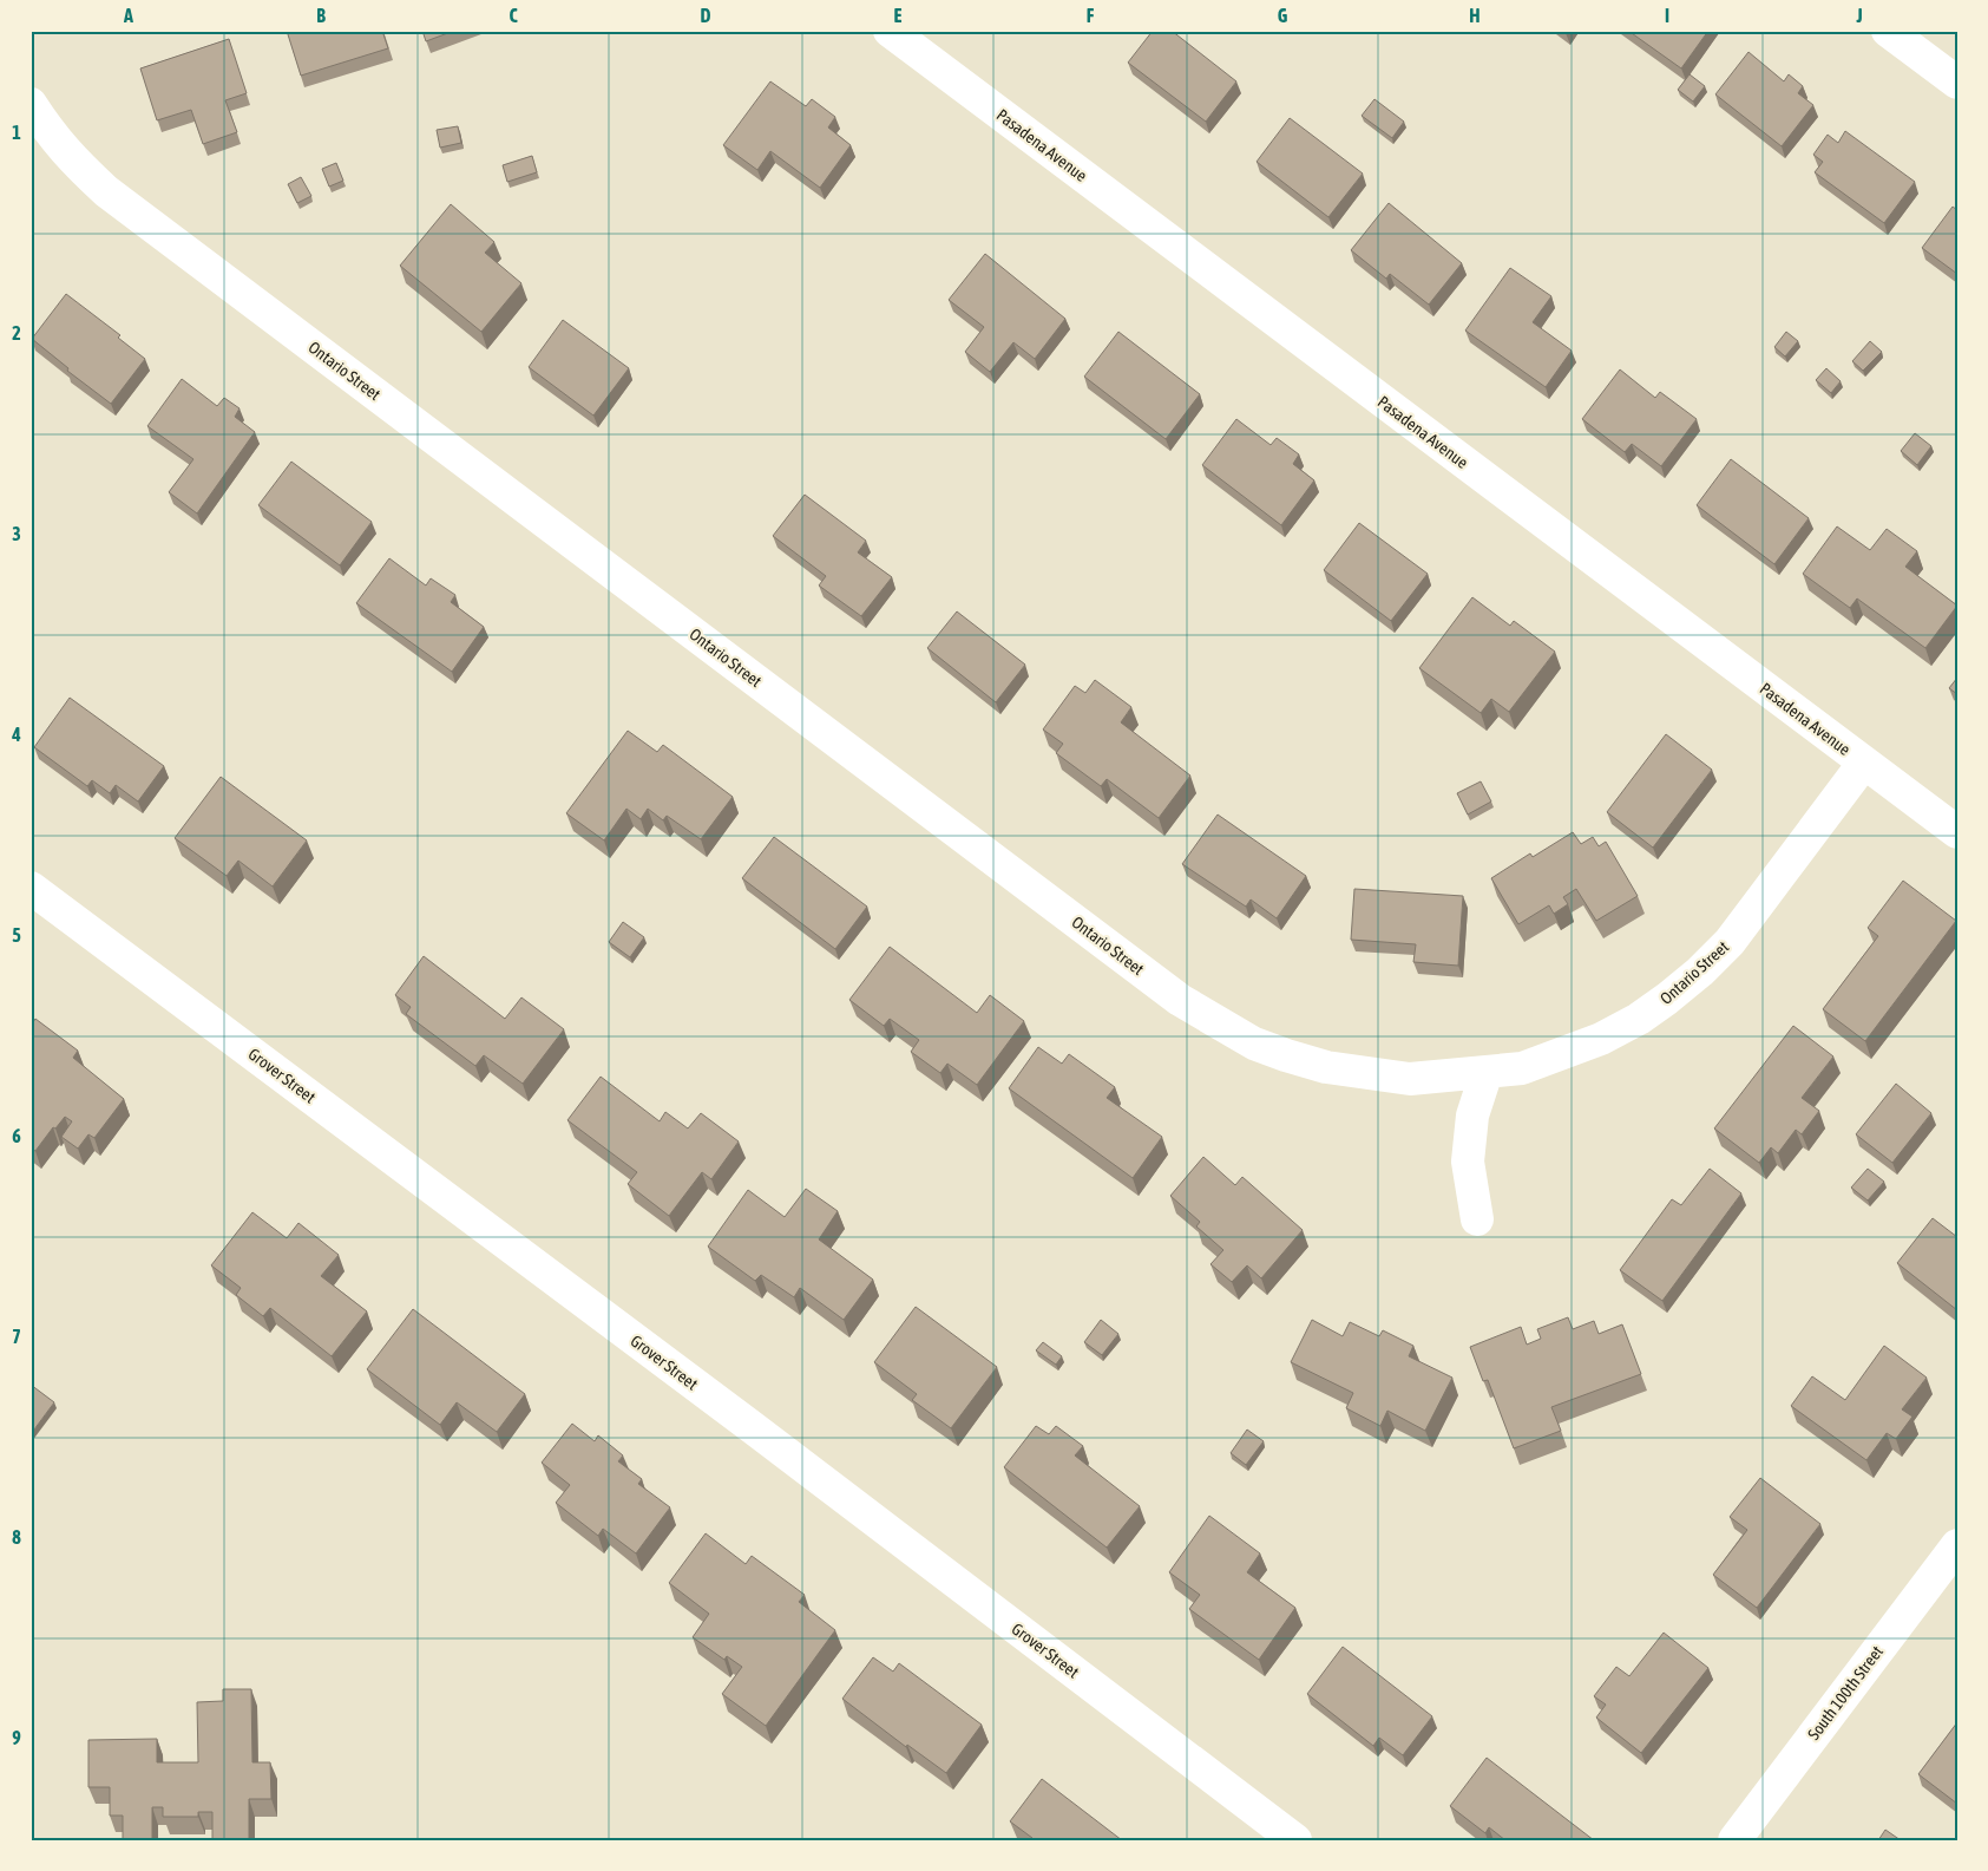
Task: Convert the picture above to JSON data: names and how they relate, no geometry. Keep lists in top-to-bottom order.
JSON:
{
  "streets": {
    "street": [
      "Pasadena Avenue",
      "Ontario Street",
      "Grover Street",
      "South 100th Street"
    ]
  },
  "crossings": [
    ["Pasadena Avenue", "Ontario Street"]
  ],
  "grid": {
    "columns": [
      "A",
      "B",
      "C",
      "D",
      "E",
      "F",
      "G",
      "H",
      "I",
      "J"
    ],
    "rows": [
      "1",
      "2",
      "3",
      "4",
      "5",
      "6",
      "7",
      "8",
      "9"
    ]
  }
}
